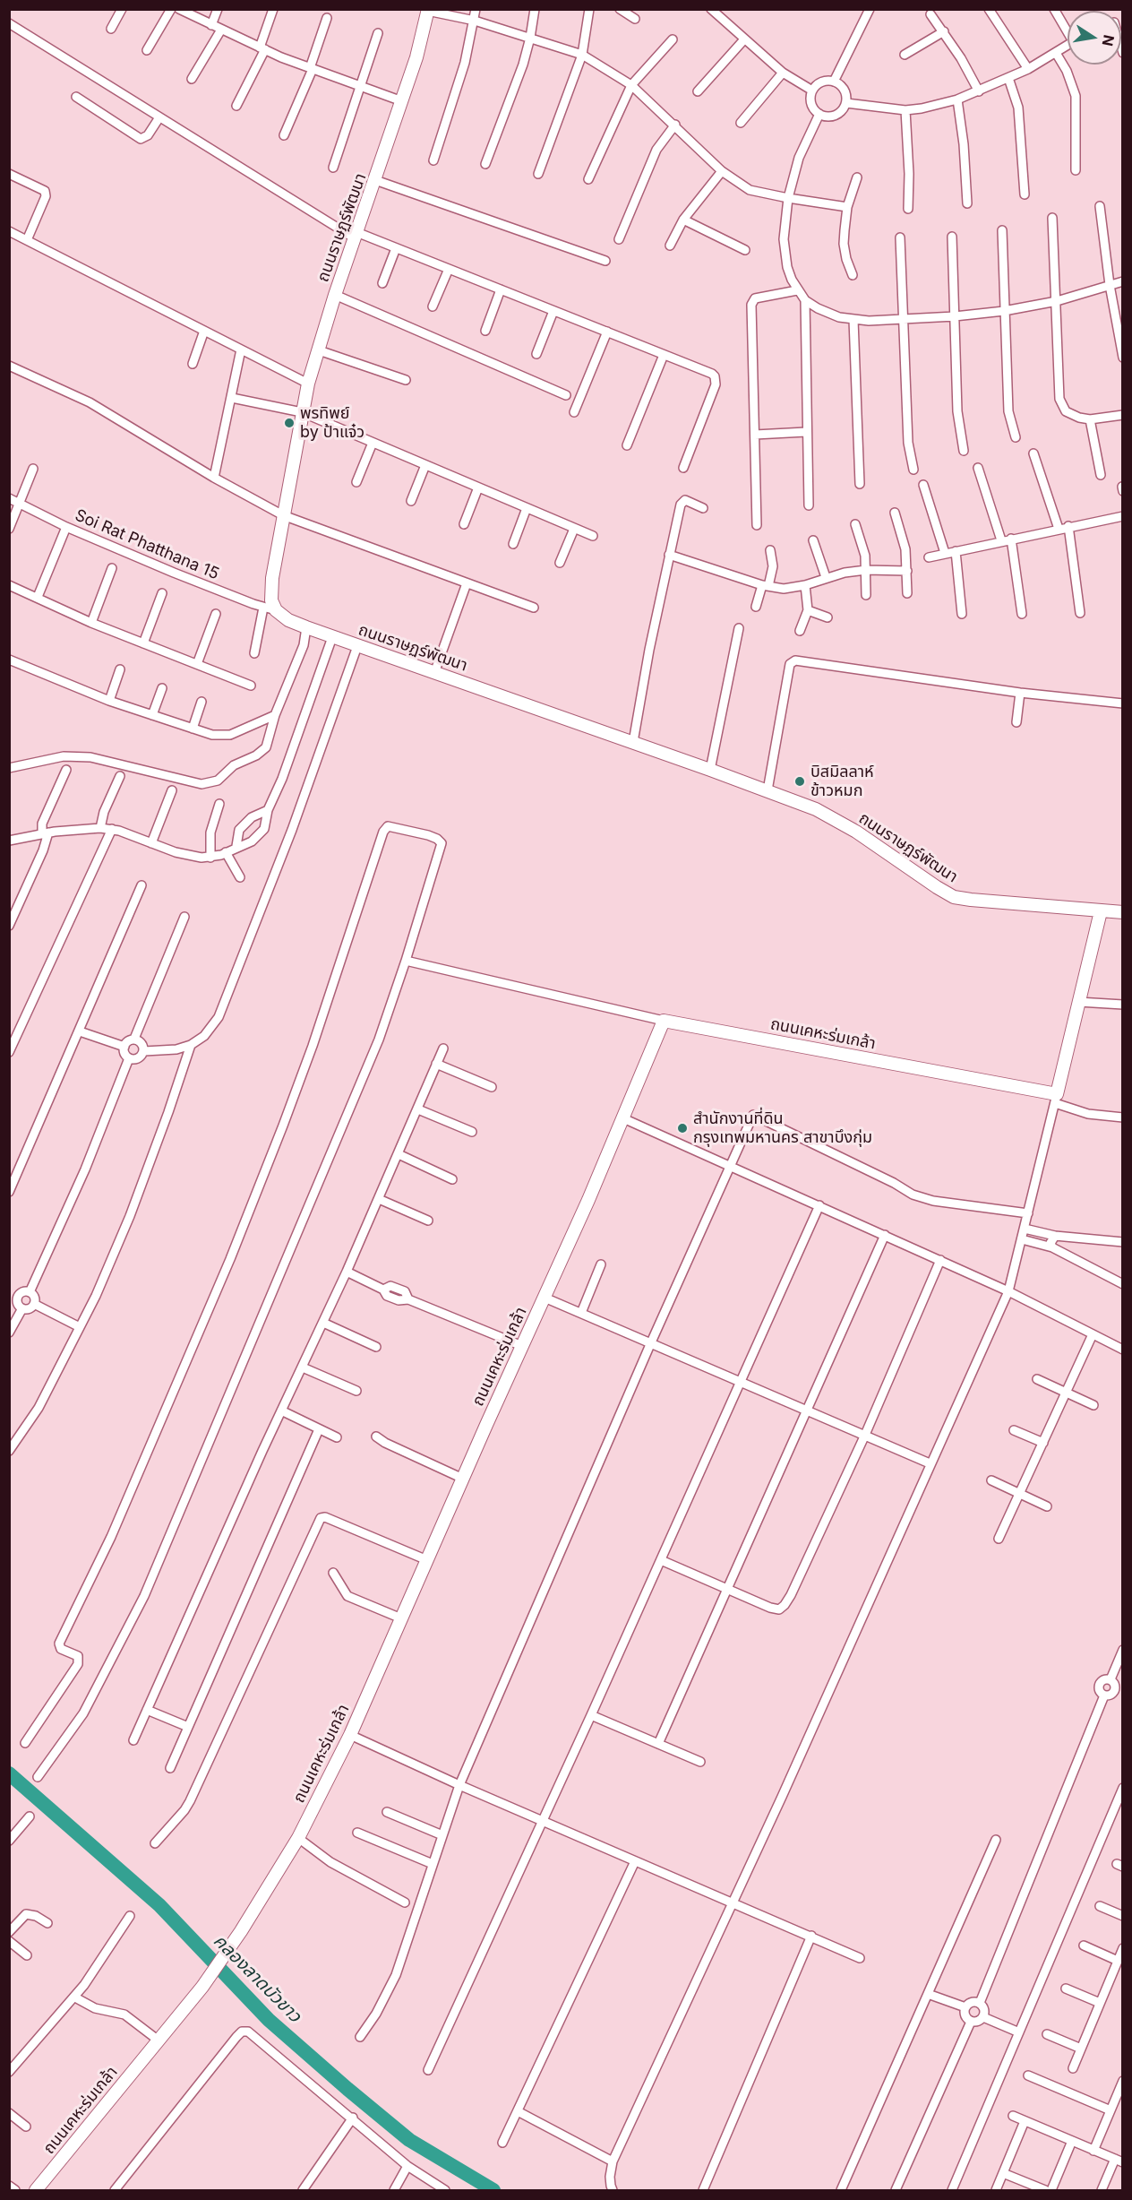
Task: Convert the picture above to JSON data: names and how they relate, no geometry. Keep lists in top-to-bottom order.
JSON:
{
  "streets": {
    "street": ["ถนนราษฏร์พัฒนา", "Soi Rat Phatthana 15", "ถนนเคหะร่มเกล้า"]
  },
  "crossings": [
    ["ถนนราษฏร์พัฒนา", "Soi Rat Phatthana 15"]
  ],
  "water": ["คลองลาดบัวขาว"],
  "places": ["พรทิพย์ by ป้าแจ๋ว", "บิสมิลลาห์ ข้าวหมก", "สำนักงานที่ดิน กรุงเทพมหานคร สาขาบึงกุ่ม"],
  "north": "right"
}
